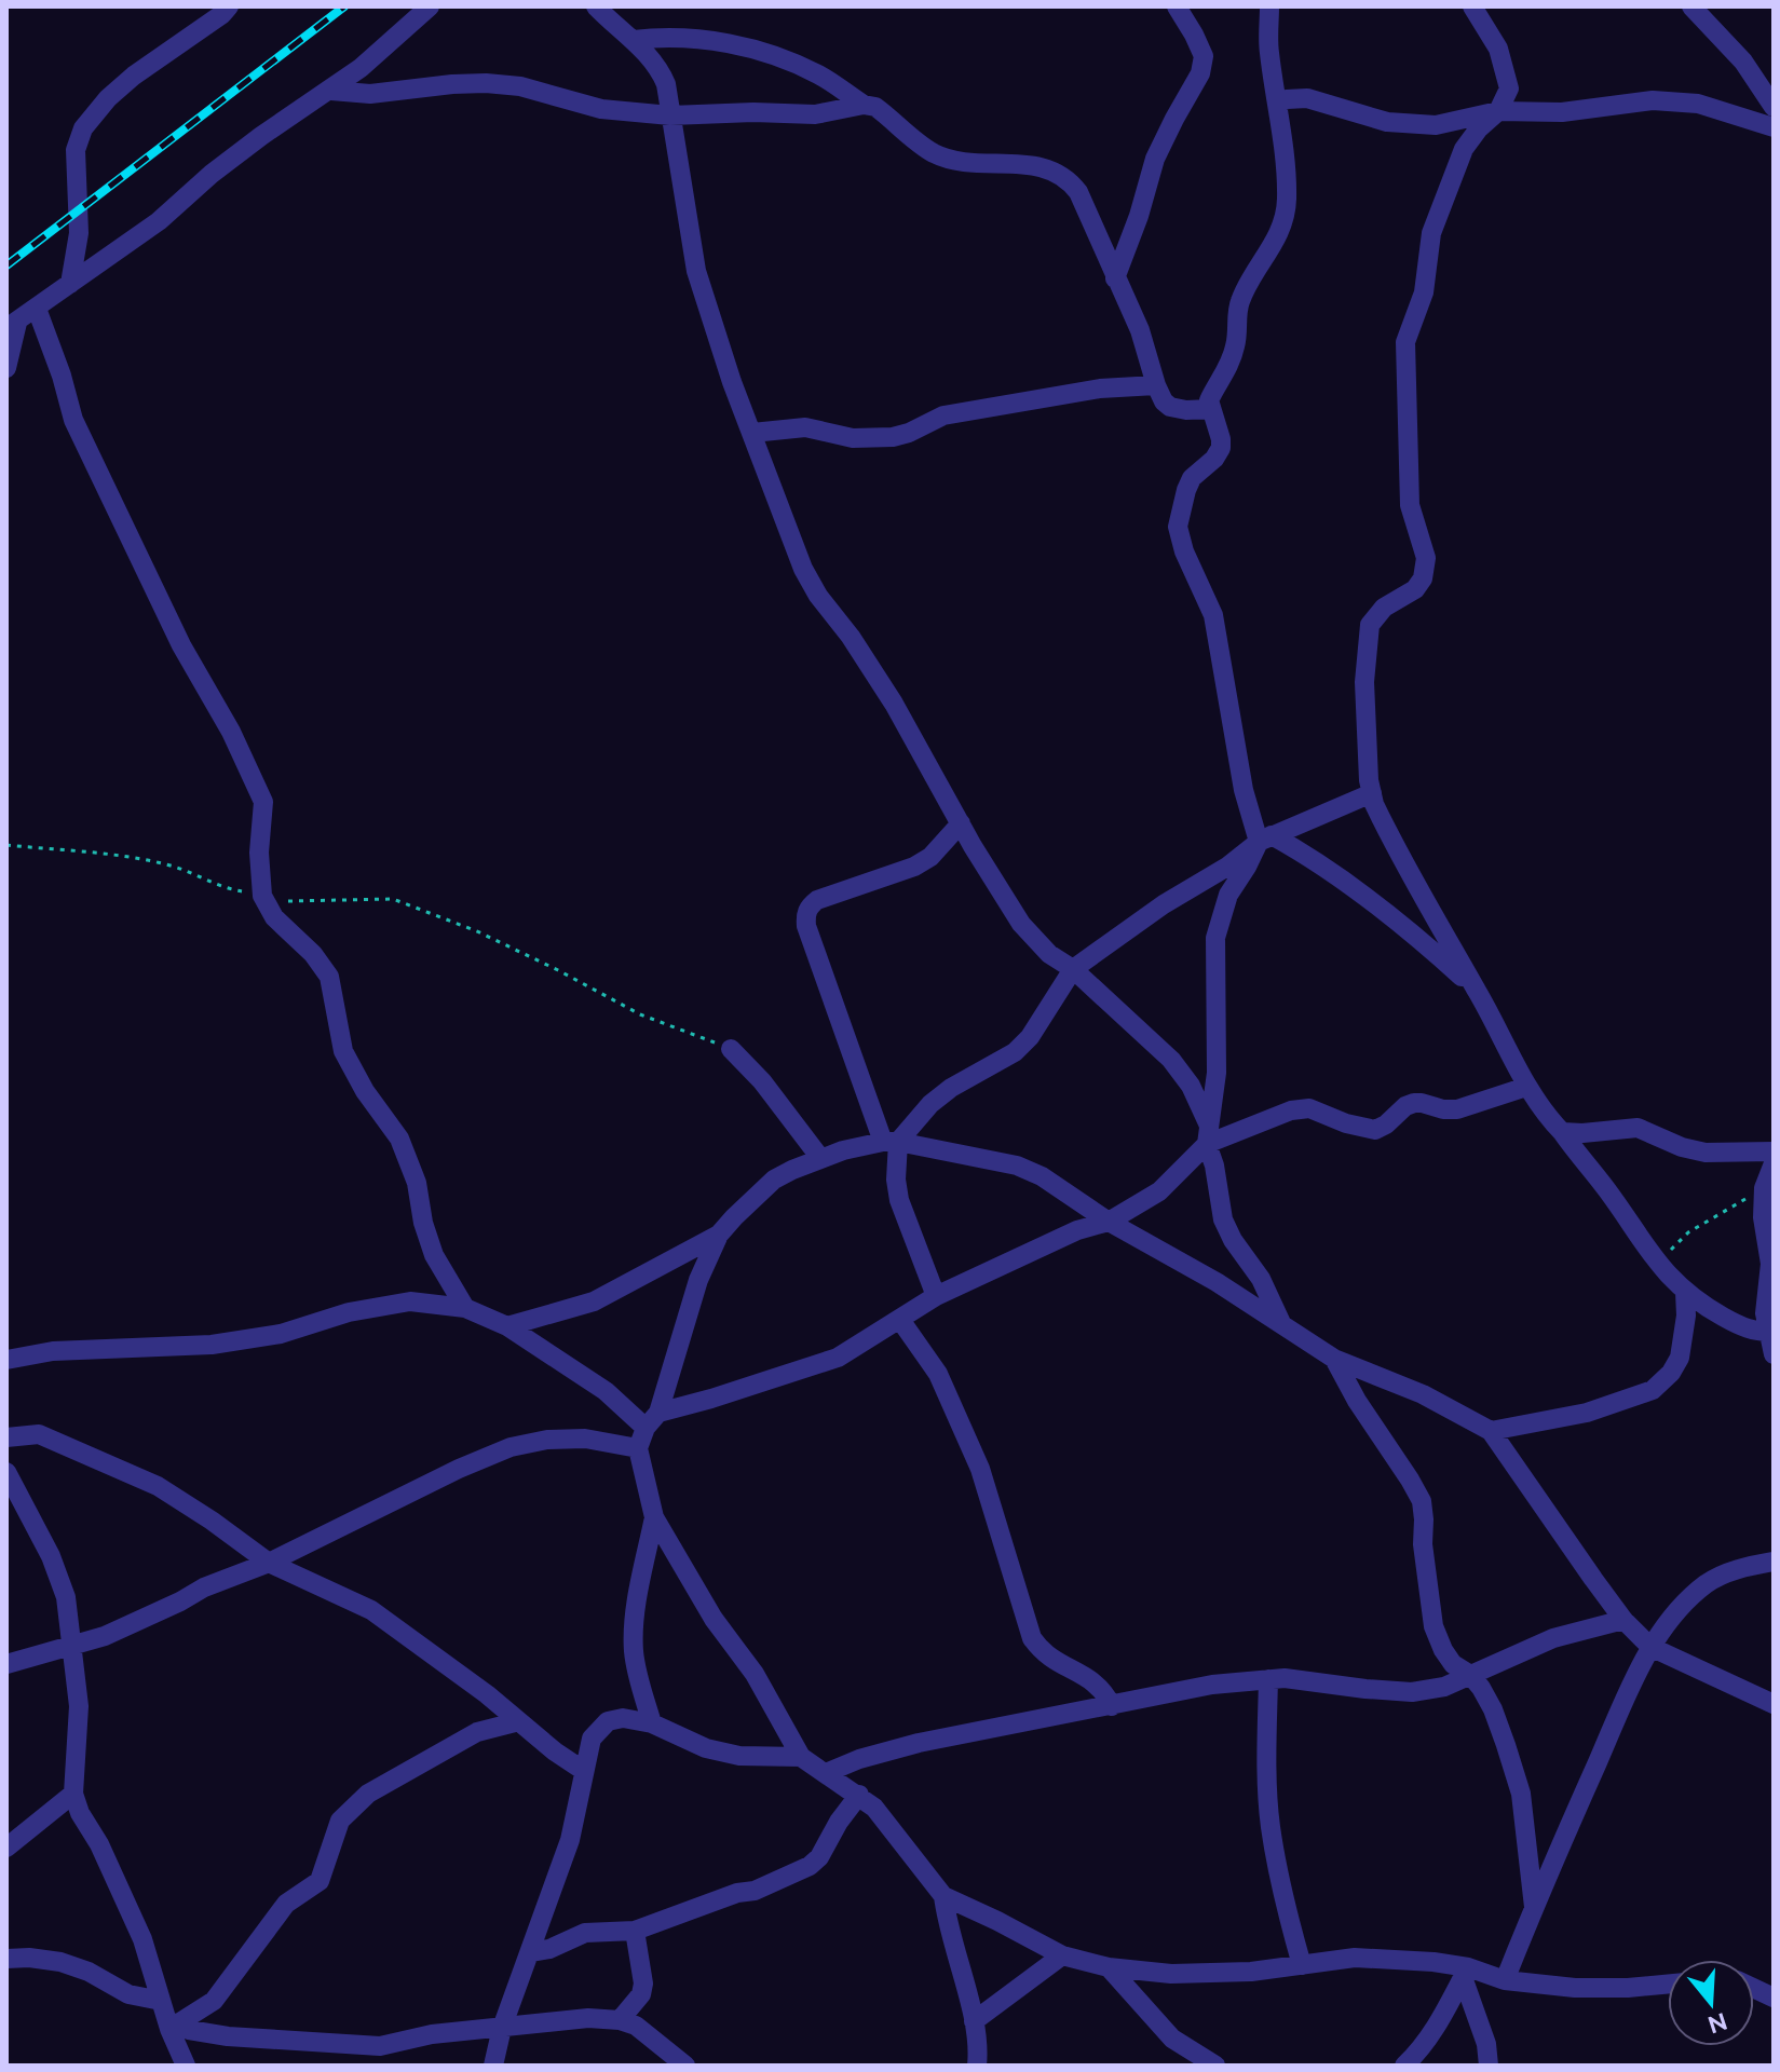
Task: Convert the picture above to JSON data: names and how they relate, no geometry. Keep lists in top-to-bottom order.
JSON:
{
  "north": "bottom"
}
